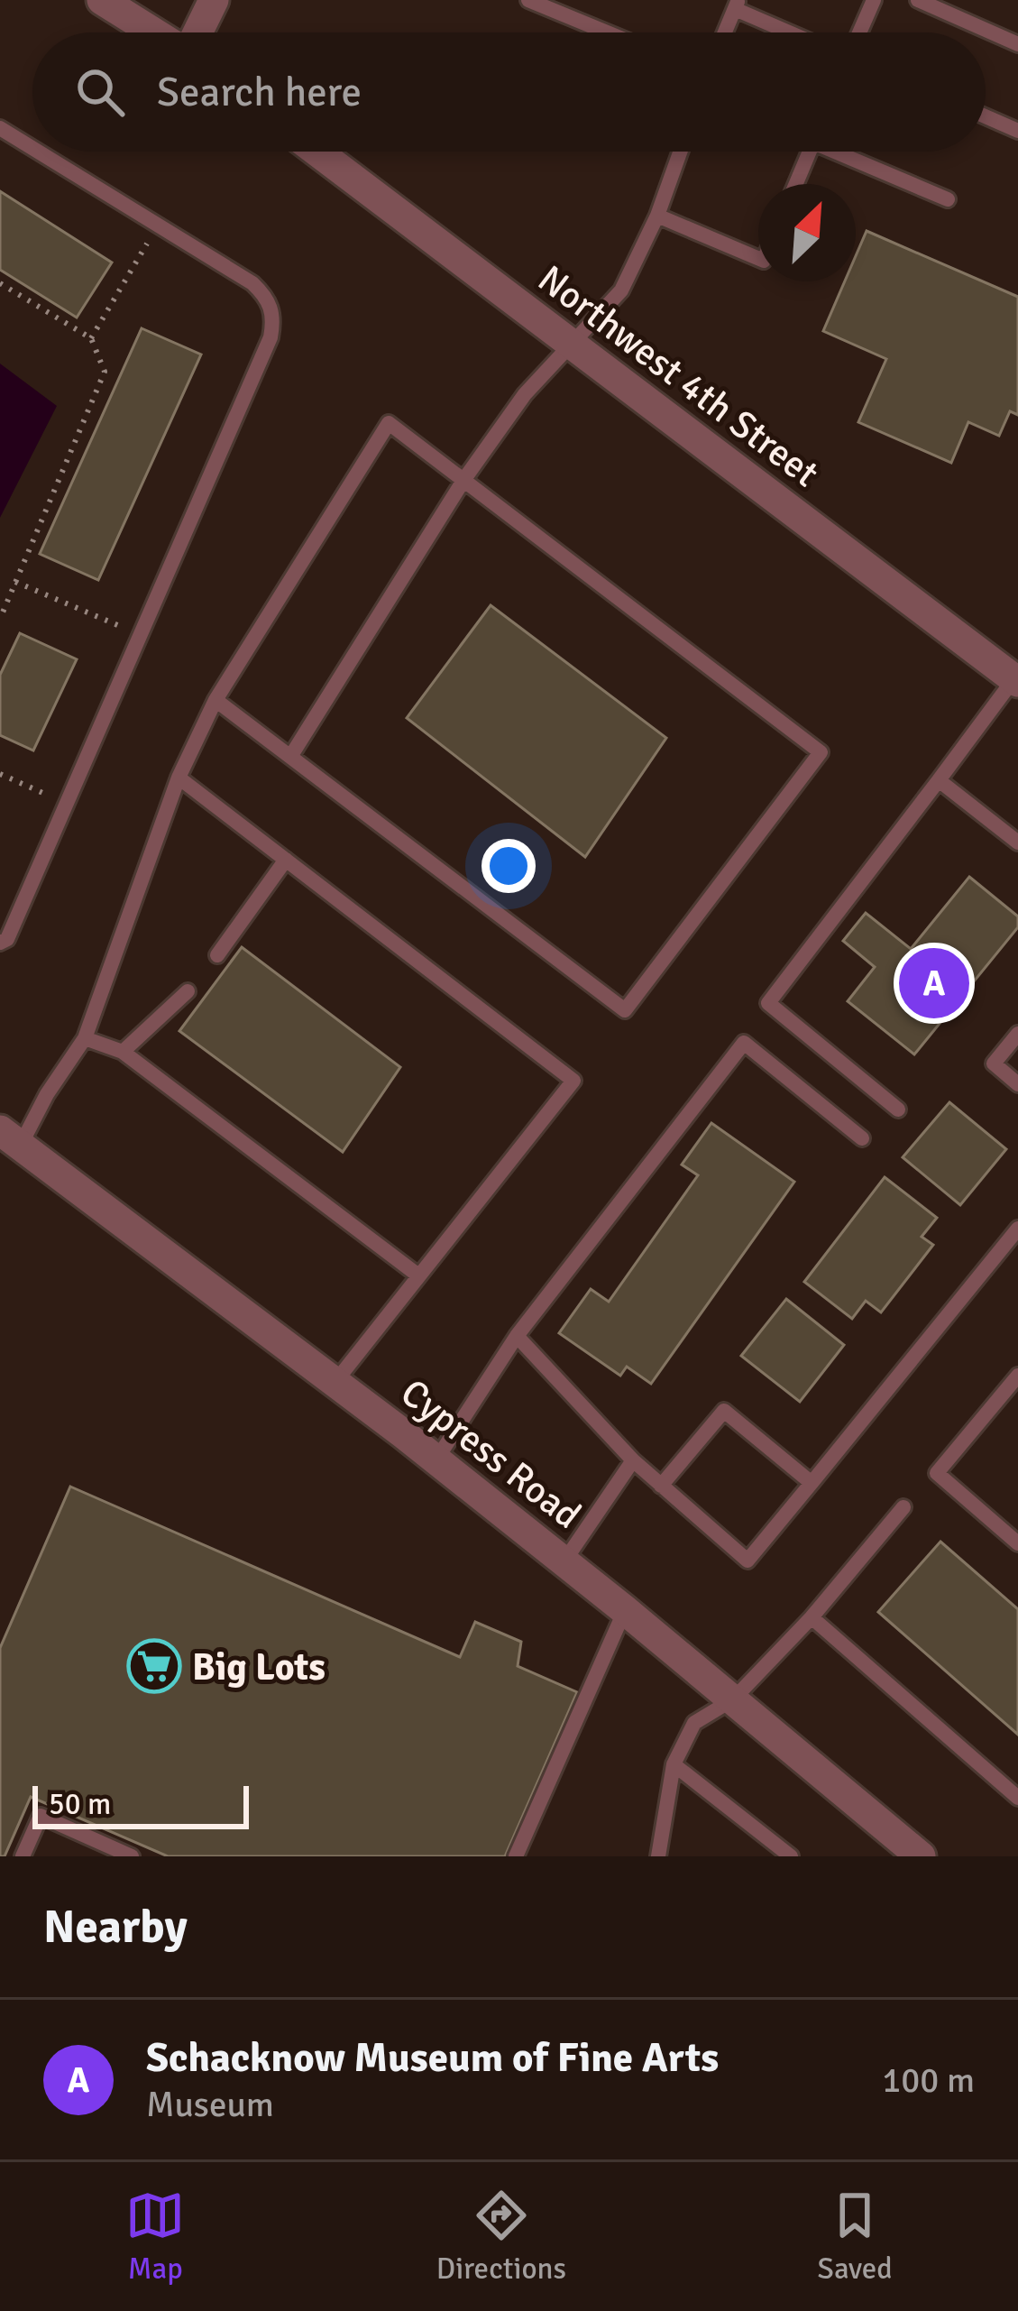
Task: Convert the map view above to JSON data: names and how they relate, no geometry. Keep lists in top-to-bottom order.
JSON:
{
  "streets": {
    "street": ["Northwest 4th Street", "Cypress Road"]
  },
  "places": {
    "supermarket": ["Big Lots"]
  },
  "scale_bar": "50 m",
  "north": "top right",
  "page": {
    "search": "Search here",
    "pins": "A",
    "scale": "50 m",
    "heading": "Nearby",
    "list": [
      {
        "mark": "A",
        "name": "Schacknow Museum of Fine Arts",
        "note": "Museum",
        "value": "100 m"
      }
    ],
    "nav": ["Map", "Directions", "Saved"]
  }
}
